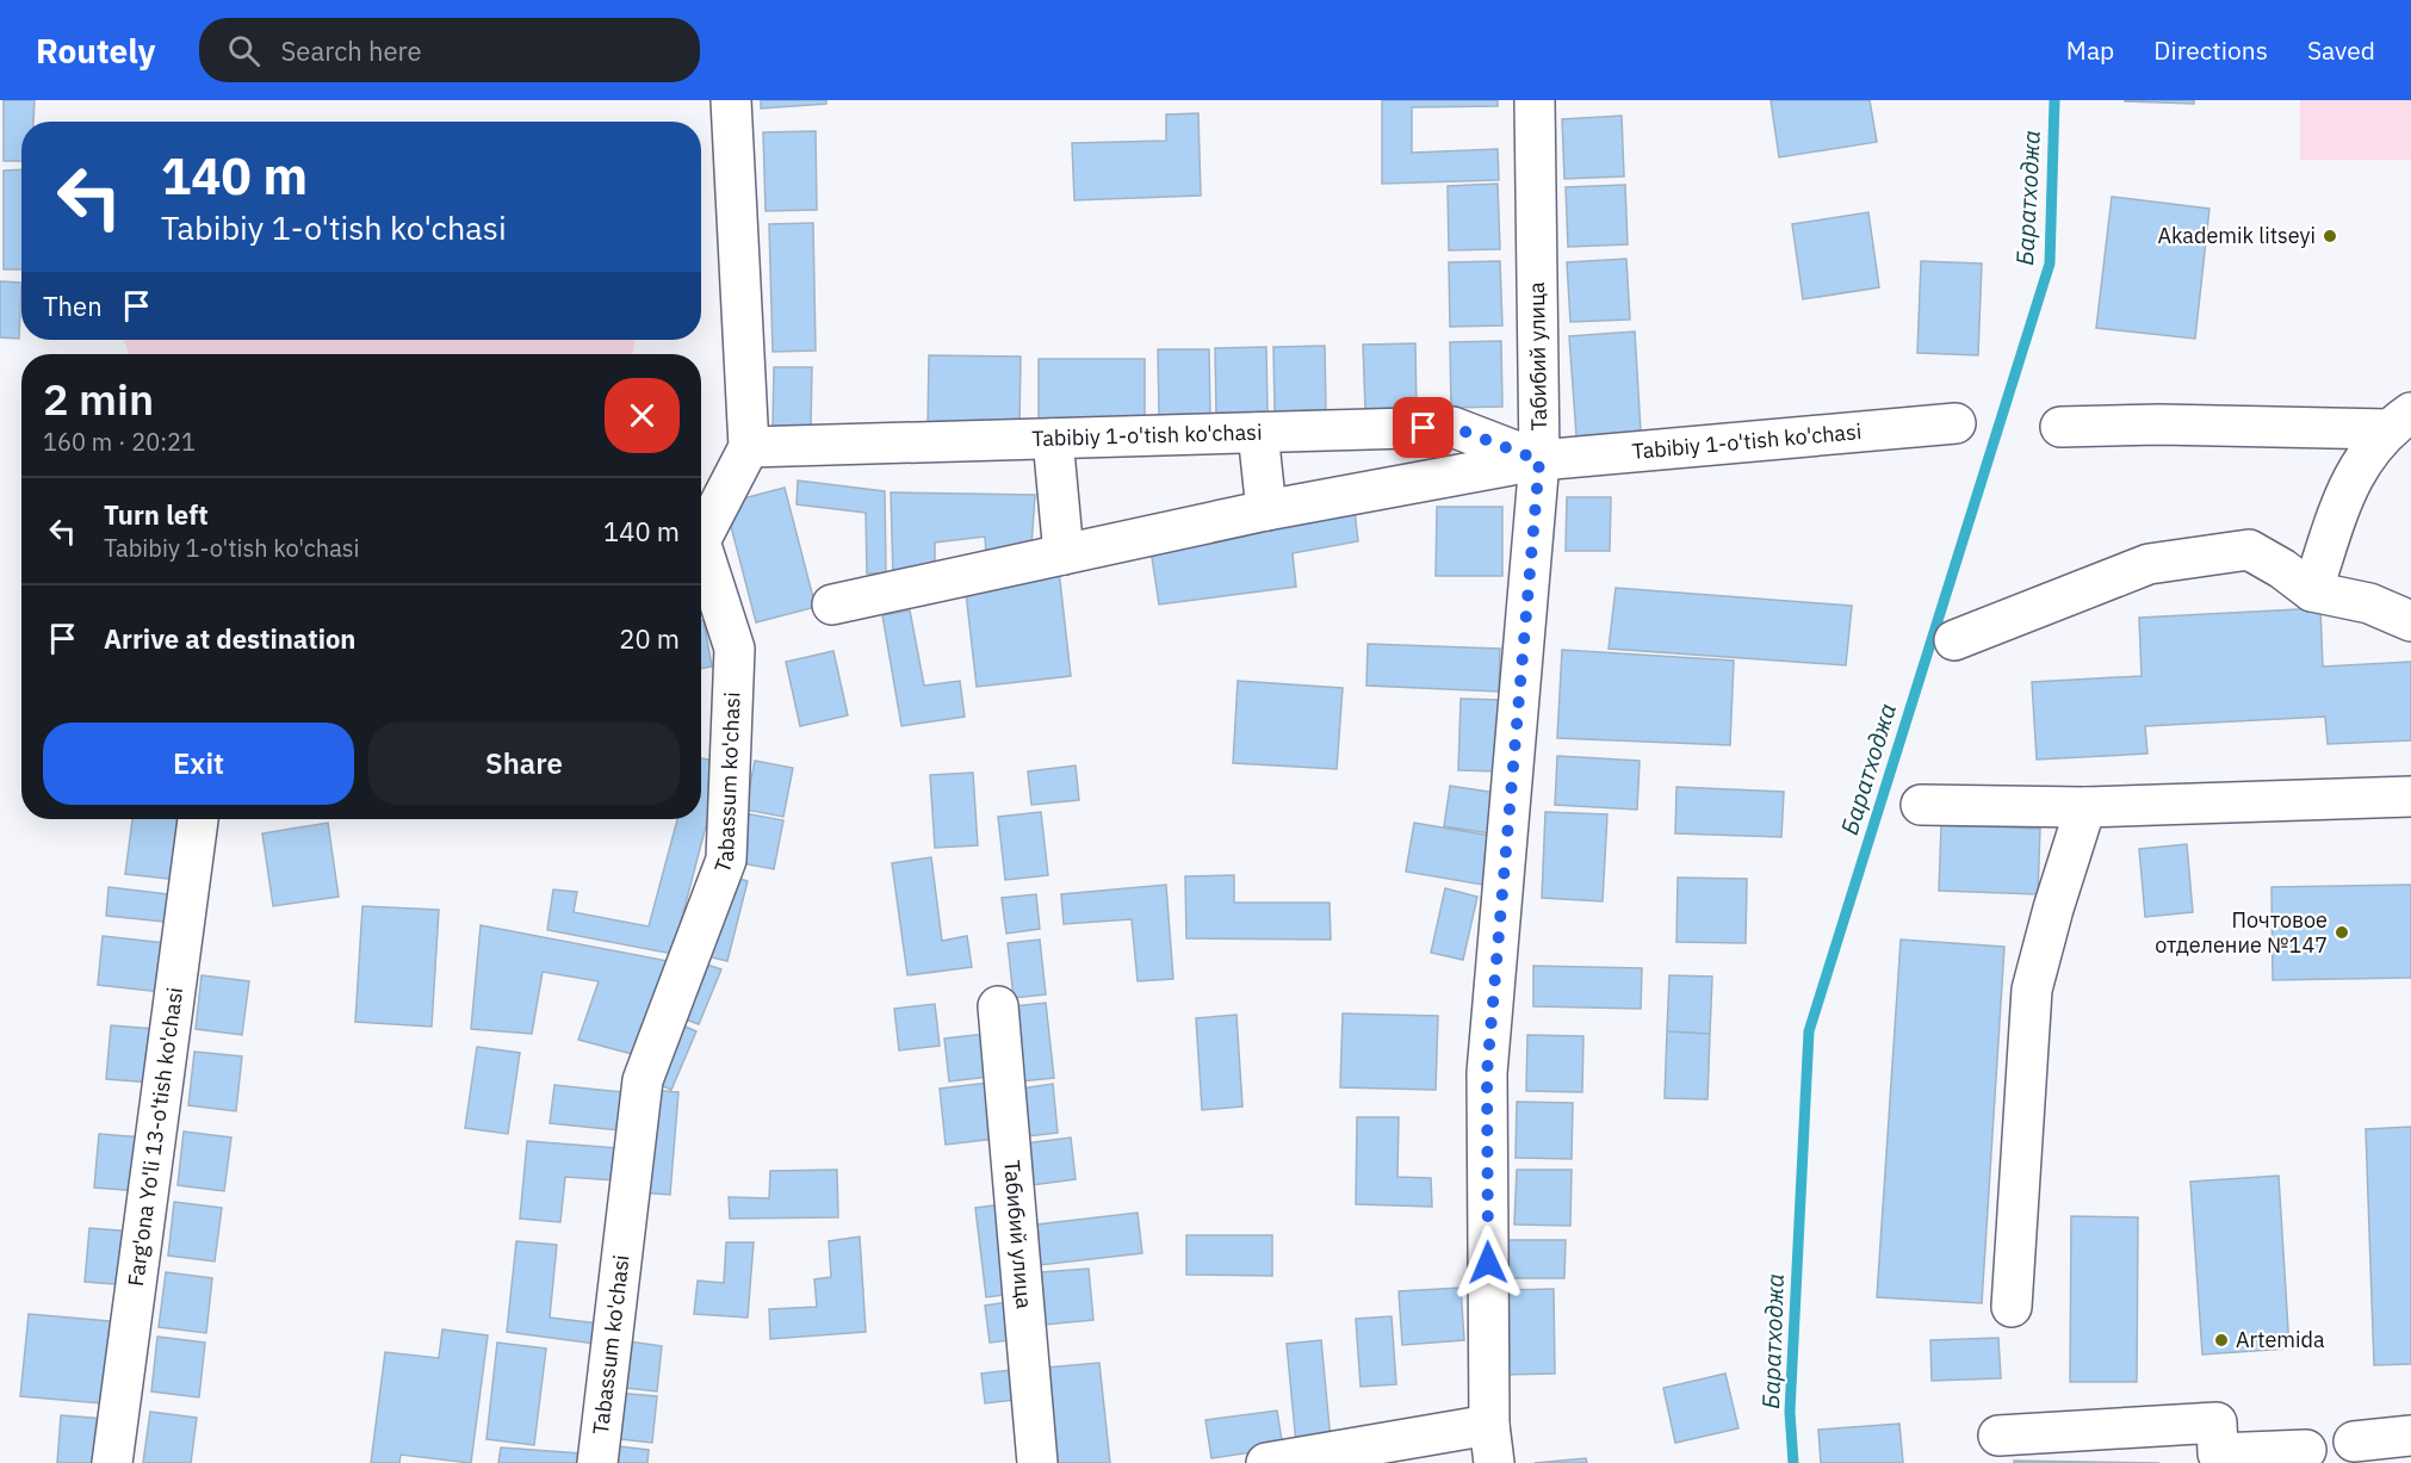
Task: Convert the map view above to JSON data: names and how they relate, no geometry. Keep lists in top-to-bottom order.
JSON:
{
  "streets": {
    "street": [
      "Табибий улица",
      "Tabibiy 1-o'tish ko'chasi",
      "Tabassum ko'chasi",
      "Farg'ona Yo'li 13-o'tish ko'chasi"
    ]
  },
  "crossings": [
    ["Табибий улица", "Tabibiy 1-o'tish ko'chasi"],
    ["Tabibiy 1-o'tish ko'chasi", "Tabassum ko'chasi"]
  ],
  "water": ["Баратходжа"],
  "places": ["Akademik litseyi", "Почтовое отделение №147", "Artemida"],
  "page": {
    "header": "Routely",
    "search": "Search here",
    "nav": ["Map", "Directions", "Saved"],
    "turn": ["140 m", "Tabibiy 1-o'tish ko'chasi"],
    "then": "Then",
    "heading": ["2 min", "160 m · 20:21"],
    "list": [
      {
        "name": "Turn left",
        "note": "Tabibiy 1-o'tish ko'chasi",
        "value": "140 m"
      },
      {
        "name": "Arrive at destination",
        "value": "20 m"
      }
    ],
    "buttons": ["Exit", "Share"]
  }
}
